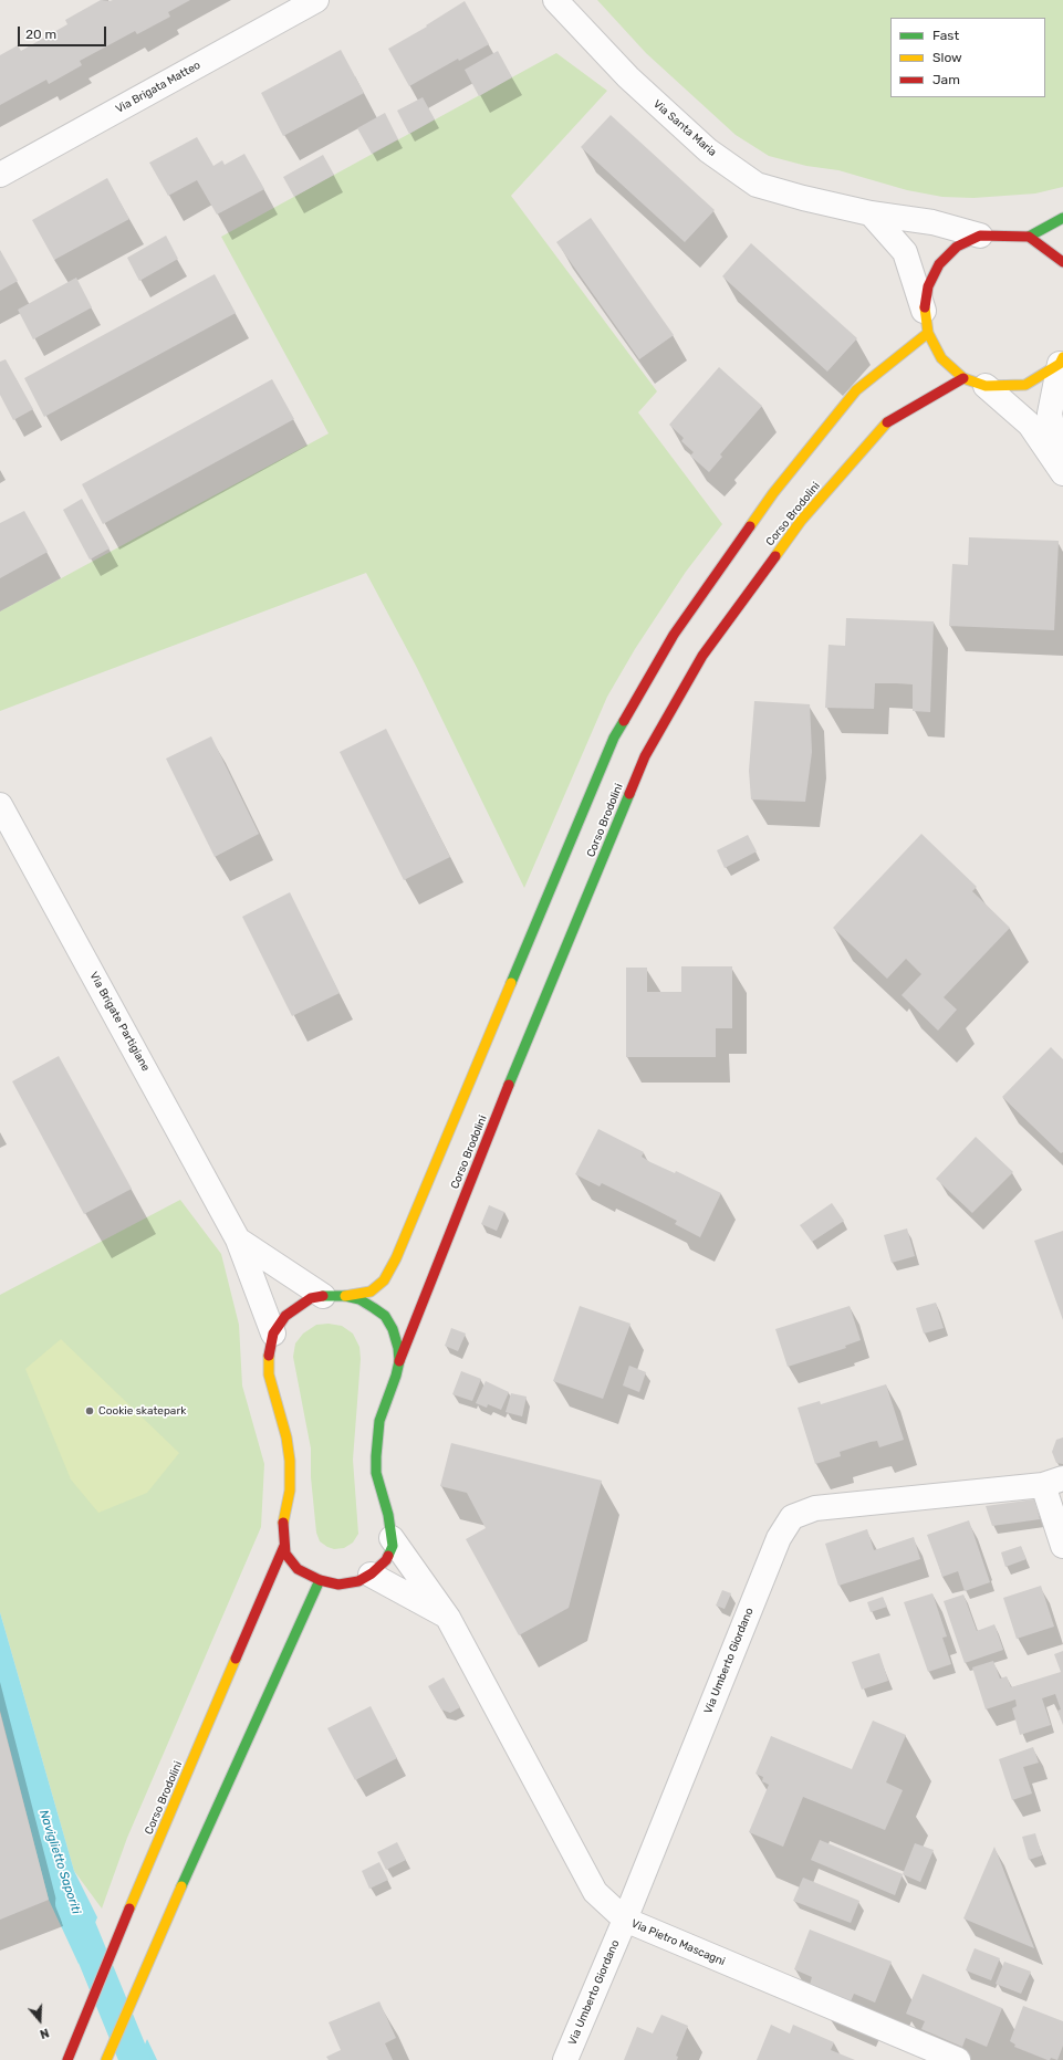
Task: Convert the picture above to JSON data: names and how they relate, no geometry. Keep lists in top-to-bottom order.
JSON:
{
  "streets": {
    "main road": ["Corso Brodolini"],
    "street": [
      "Via Brigata Matteo",
      "Via Santa Maria",
      "Via Brigate Partigiane",
      "Via Umberto Giordano",
      "Via Pietro Mascagni"
    ]
  },
  "crossings": [
    ["Corso Brodolini", "Via Brigate Partigiane"],
    ["Corso Brodolini", "Via Pietro Mascagni"],
    ["Via Umberto Giordano", "Via Pietro Mascagni"]
  ],
  "water": ["Naviglietto Saporiti"],
  "places": ["Cookie skatepark"],
  "legend": ["Fast", "Slow", "Jam"],
  "scale_bar": "20 m",
  "north": "bottom"
}
